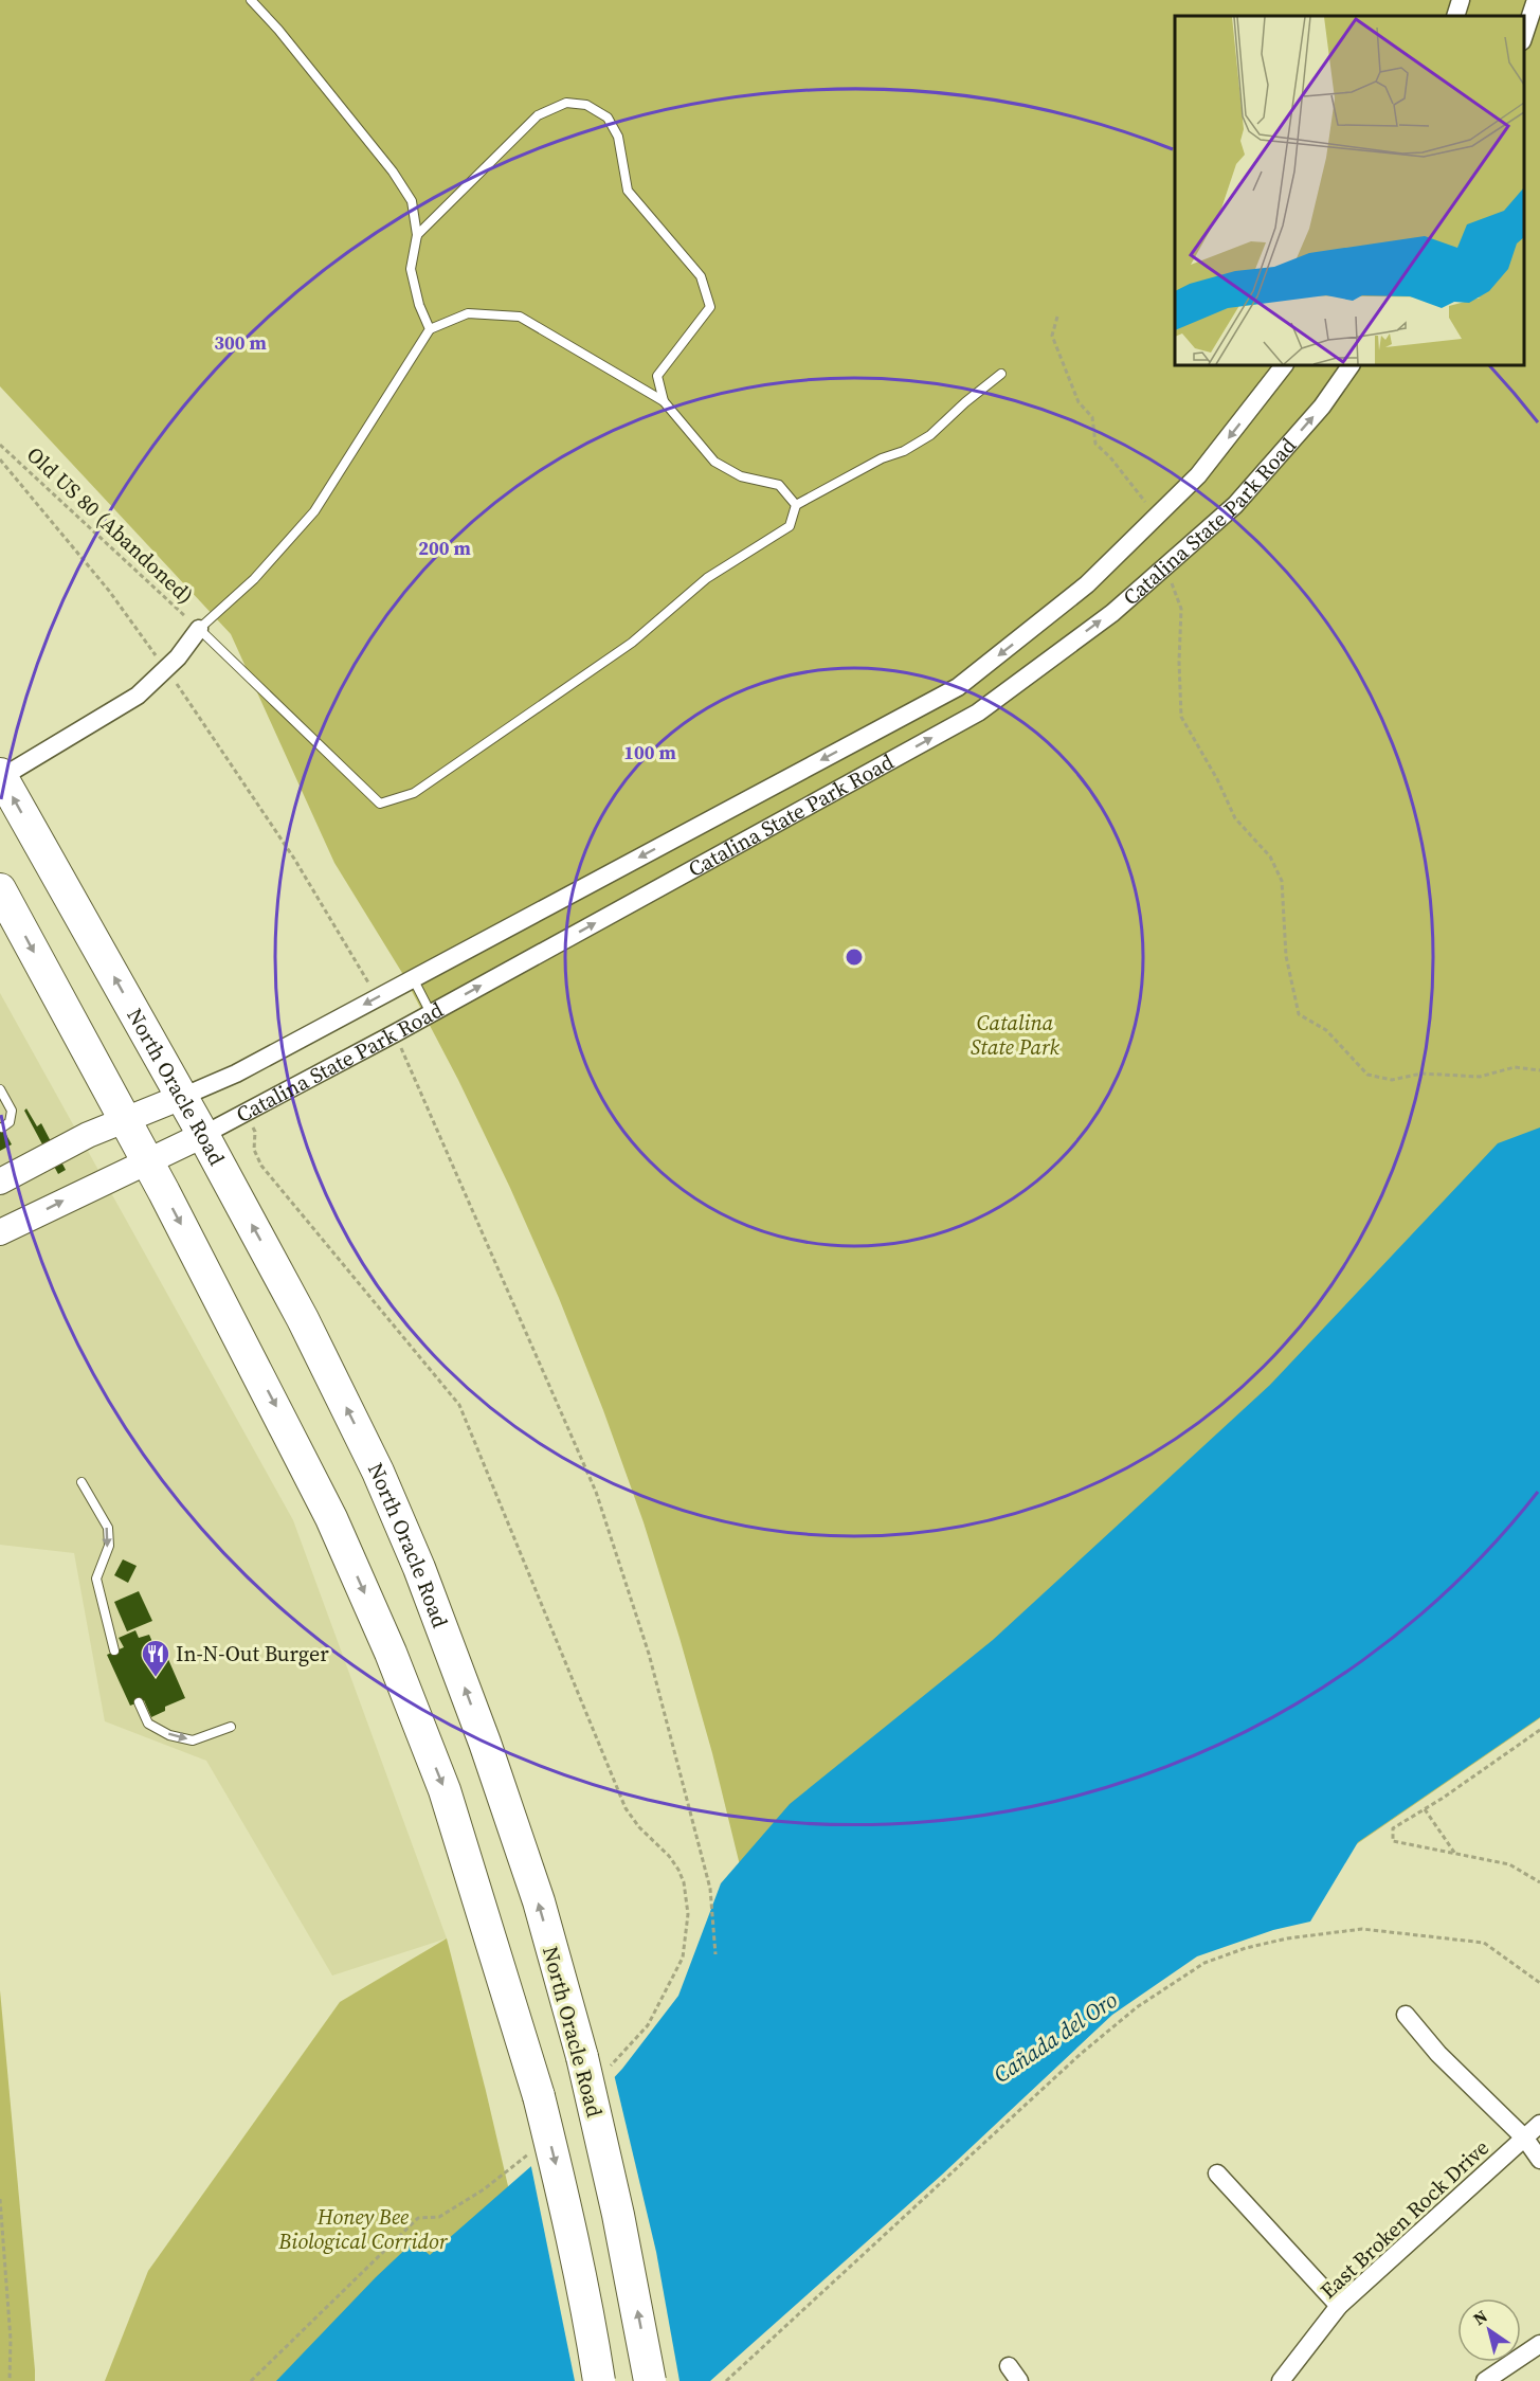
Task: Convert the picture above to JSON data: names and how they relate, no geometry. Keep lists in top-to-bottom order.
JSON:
{
  "streets": {
    "highway": ["North Oracle Road"],
    "street": ["Catalina State Park Road", "East Broken Rock Drive"],
    "path": ["Old US 80 (Abandoned)"]
  },
  "crossings": [
    ["Catalina State Park Road", "North Oracle Road"]
  ],
  "water": ["Cañada del Oro"],
  "parks": ["Catalina State Park", "Honey Bee Biological Corridor"],
  "places": {
    "restaurant": ["In-N-Out Burger"]
  },
  "north": "top left",
  "rings": ["300 m", "200 m", "100 m"]
}
